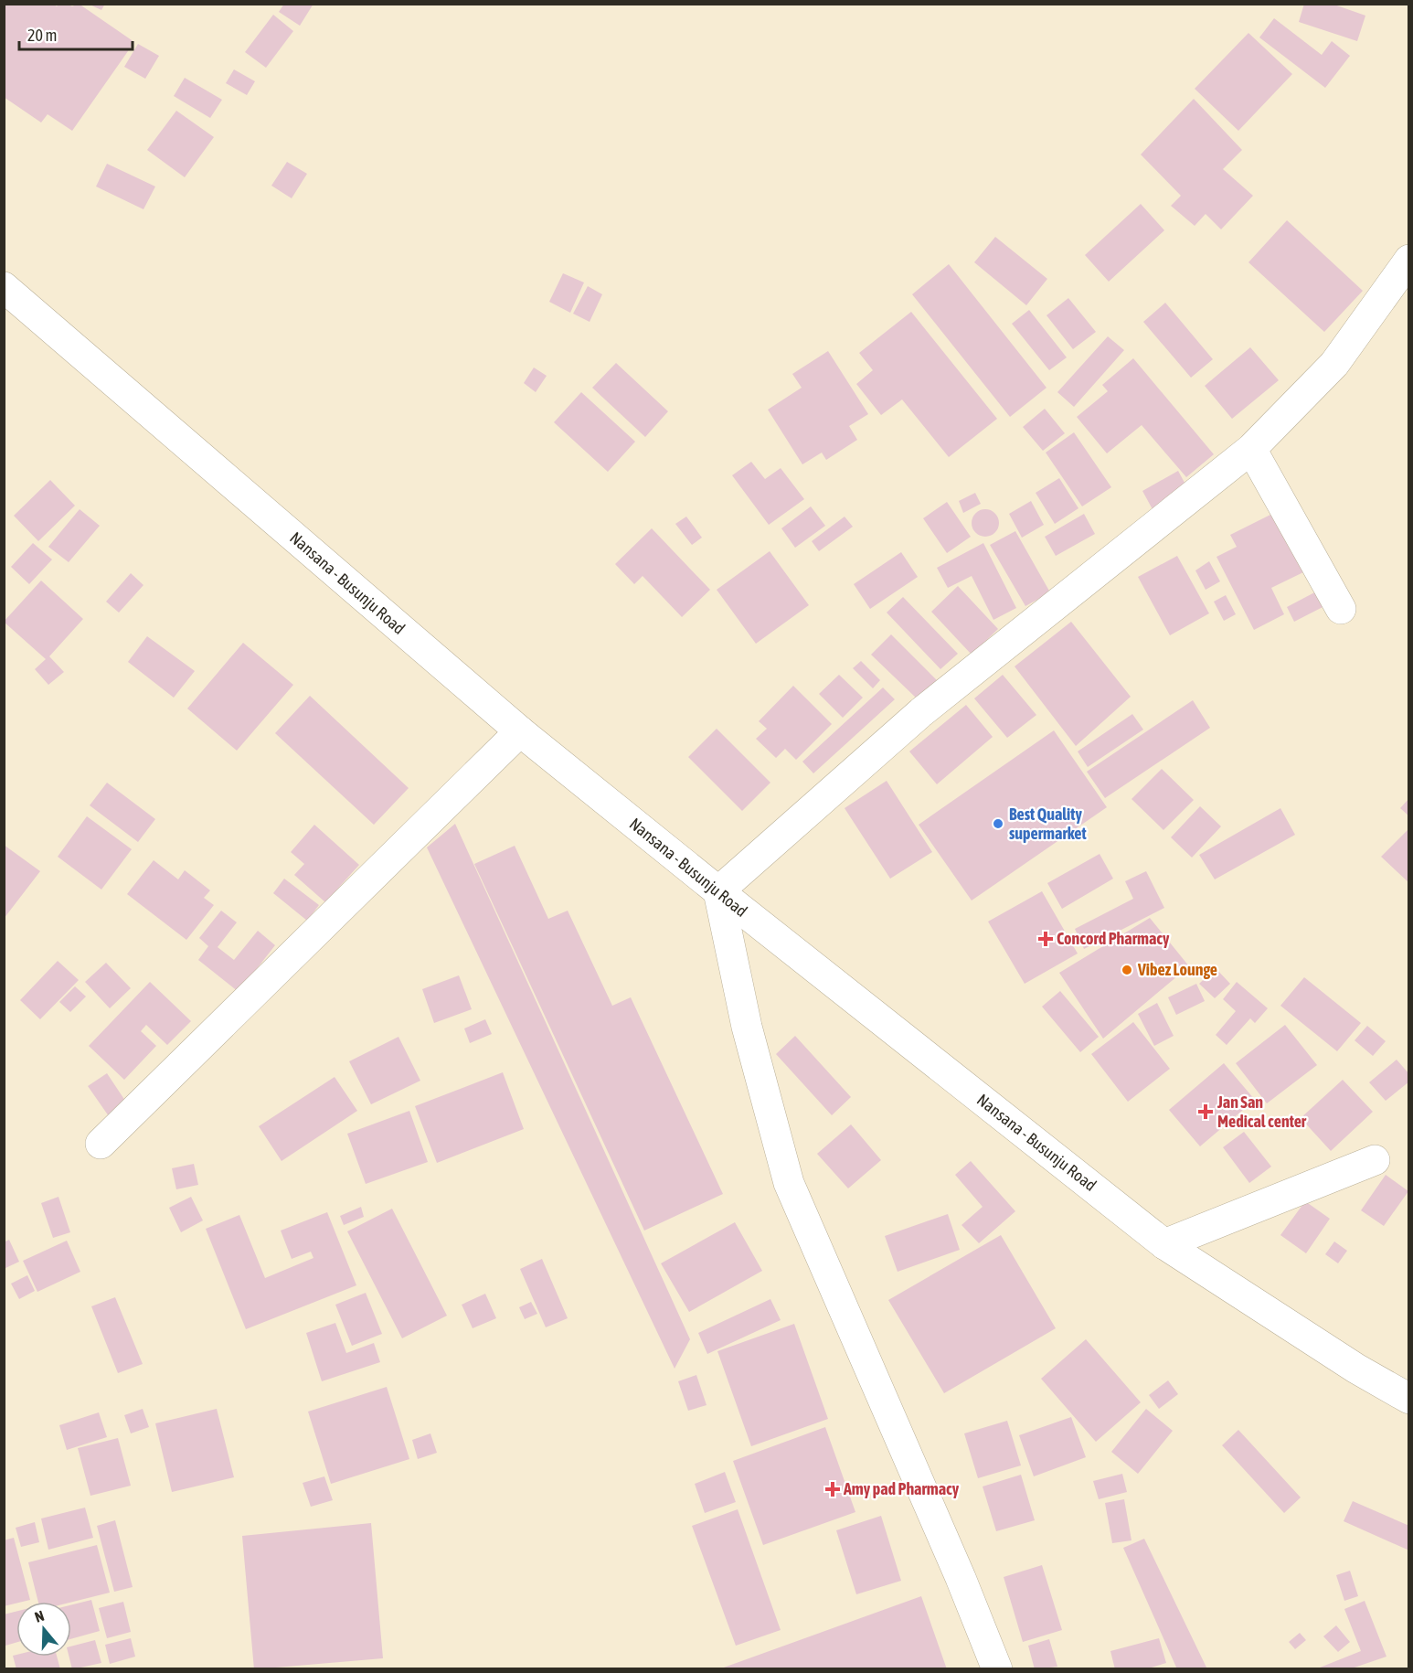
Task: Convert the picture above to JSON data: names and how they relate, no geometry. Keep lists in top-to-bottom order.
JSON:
{
  "streets": {
    "street": ["Nansana - Busunju Road"]
  },
  "places": {
    "other": ["Best Quality supermarket", "Vibez Lounge"],
    "health": ["Concord Pharmacy", "Jan San Medical center", "Amy pad Pharmacy"]
  },
  "scale_bar": "20 m",
  "north": "top"
}
